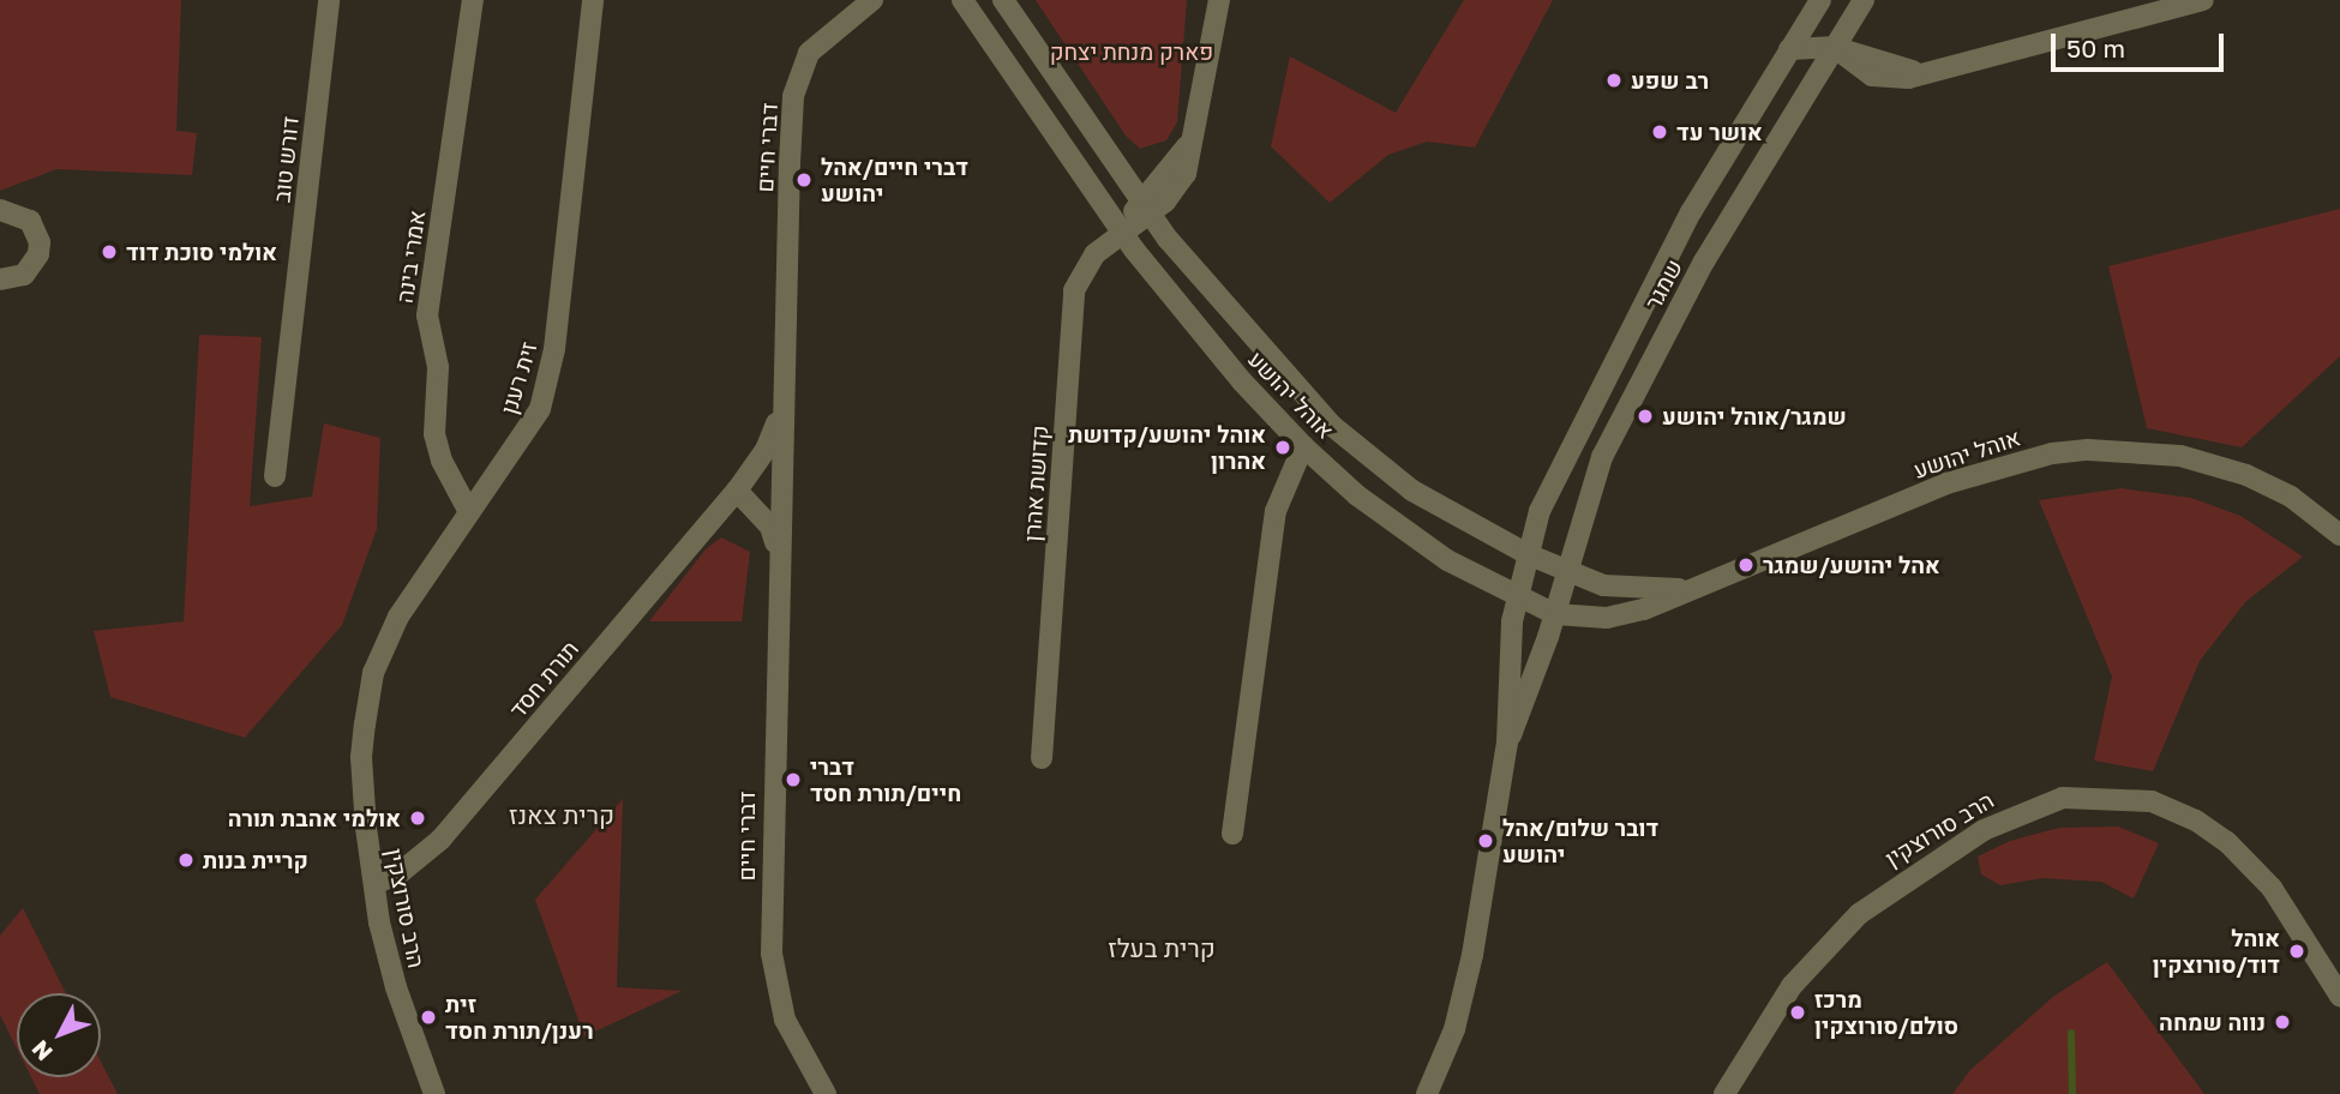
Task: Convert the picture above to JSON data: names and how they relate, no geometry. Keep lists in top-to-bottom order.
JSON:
{
  "streets": {
    "street": [
      "דברי חיים",
      "דורש טוב",
      "אמרי בינה",
      "שמגר",
      "זית רענן",
      "אוהל יהושע",
      "קדושת אהרן",
      "תורת חסד",
      "הרב סורוצקין"
    ]
  },
  "crossings": [
    ["דברי חיים", "תורת חסד"],
    ["אמרי בינה", "זית רענן"],
    ["שמגר", "אוהל יהושע"],
    ["זית רענן", "הרב סורוצקין"],
    ["אוהל יהושע", "קדושת אהרן"],
    ["תורת חסד", "הרב סורוצקין"]
  ],
  "districts": ["קרית צאנז", "קרית בעלז"],
  "parks": ["פארק מנחת יצחק"],
  "places": [
    "רב שפע",
    "אושר עד",
    "דברי חיים/אהל יהושע",
    "אולמי סוכת דוד",
    "שמגר/אוהל יהושע",
    "אוהל יהושע/קדושת אהרון",
    "אהל יהושע/שמגר",
    "דברי חיים/תורת חסד",
    "אולמי אהבת תורה",
    "דובר שלום/אהל יהושע",
    "קריית בנות",
    "אוהל דוד/סורוצקין",
    "מרכז סולם/סורוצקין",
    "זית רענן/תורת חסד",
    "נווה שמחה"
  ],
  "scale_bar": "50 m",
  "north": "bottom left"
}
